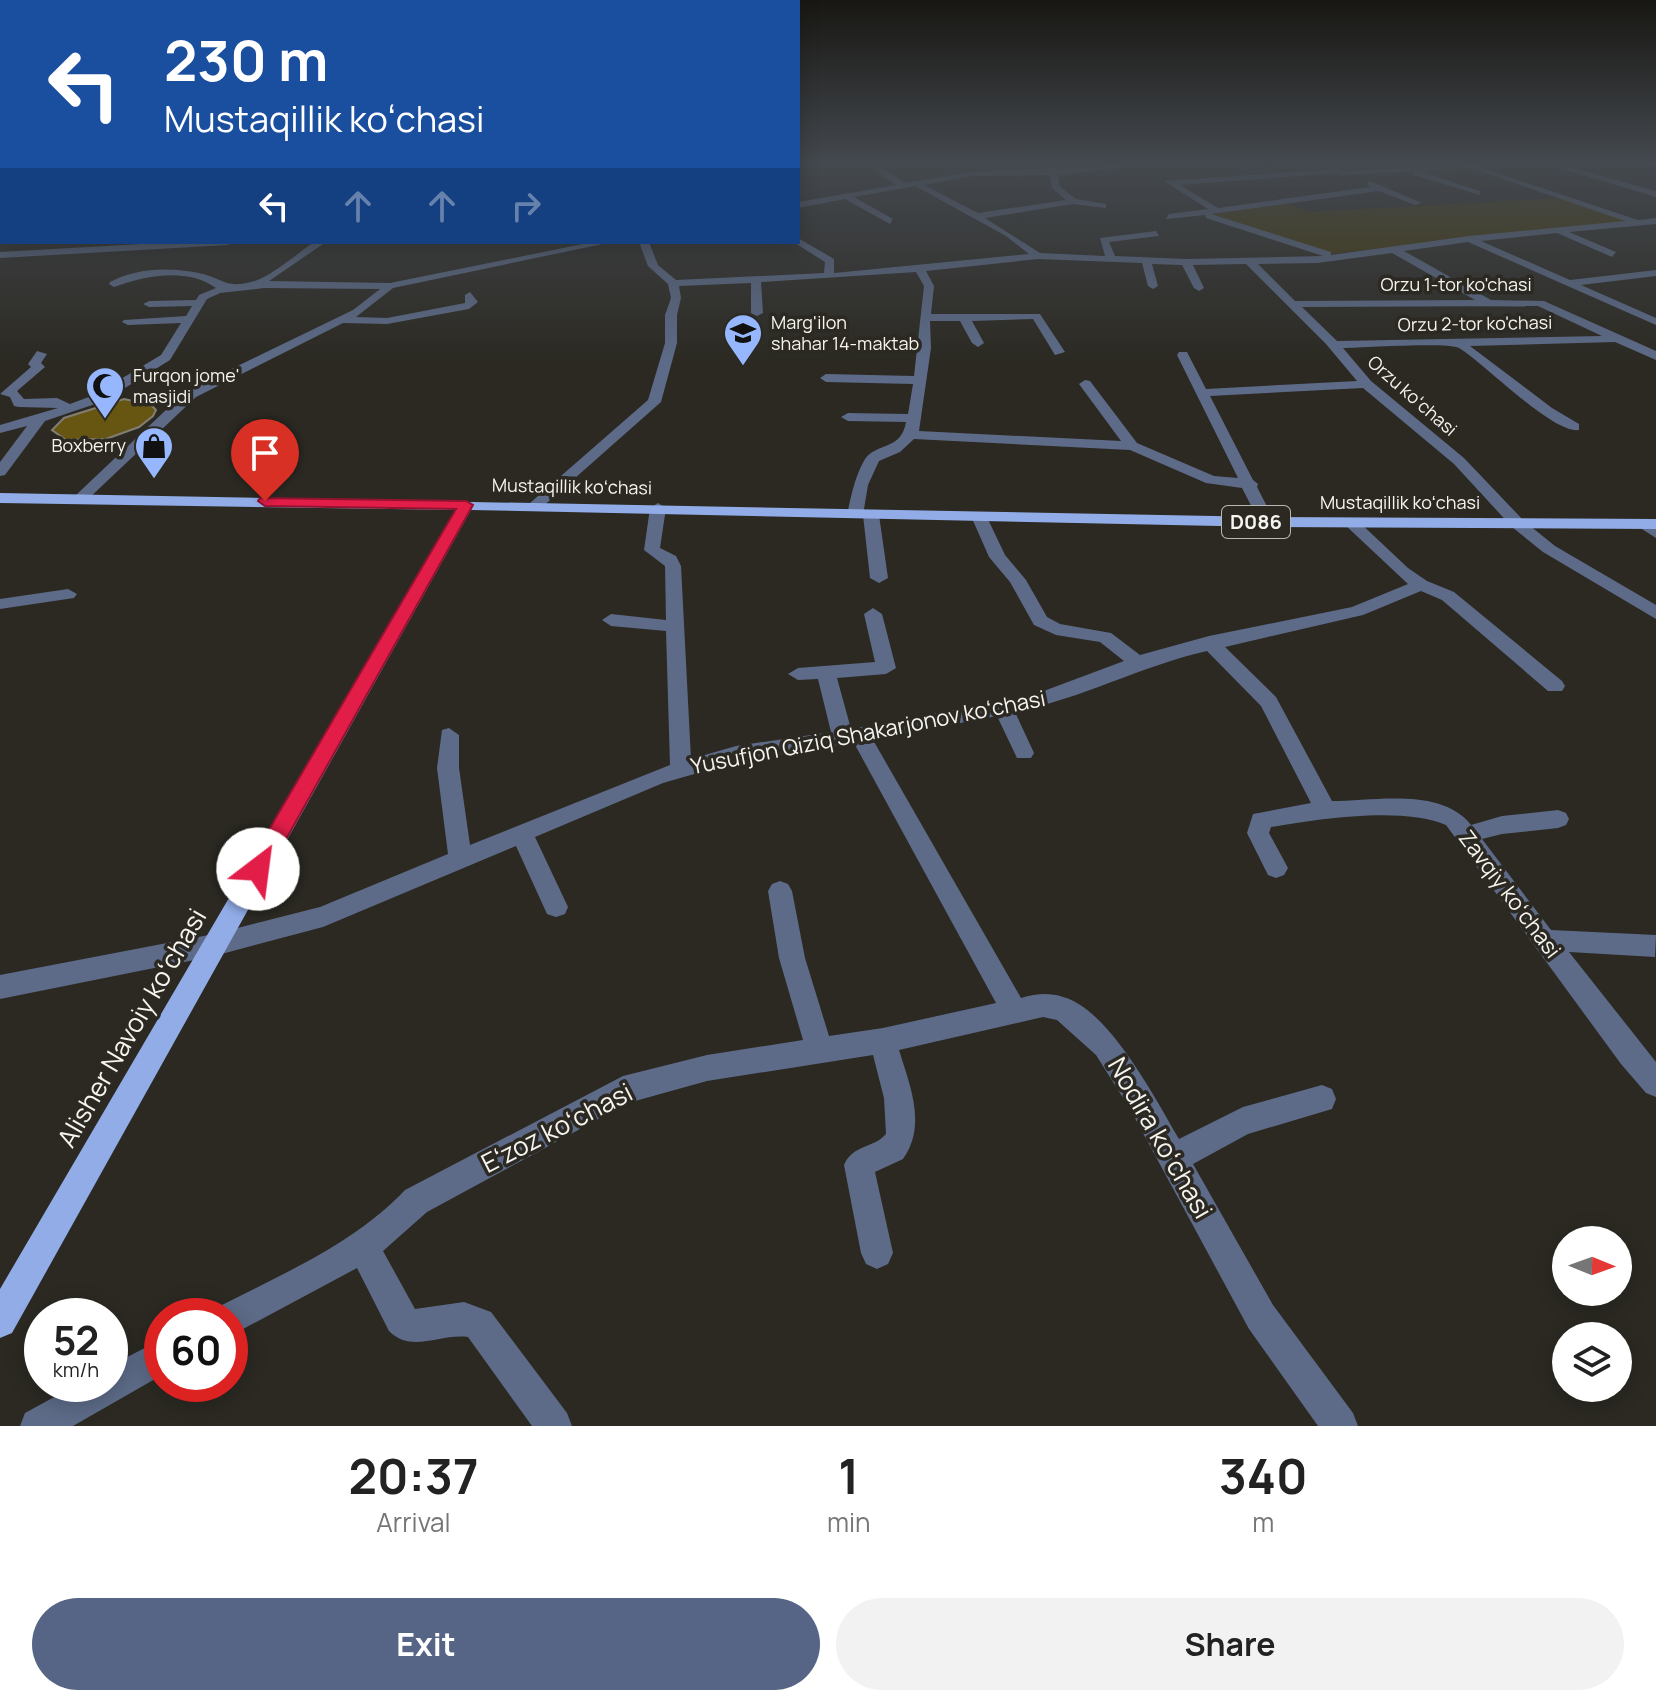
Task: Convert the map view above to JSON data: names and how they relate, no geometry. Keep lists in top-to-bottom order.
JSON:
{
  "streets": {
    "main road": ["Mustaqillik koʻchasi", "D086", "Alisher Navoiy koʻchasi"],
    "street": [
      "Orzu 1-tor ko'chasi",
      "Orzu 2-tor ko'chasi",
      "Orzu koʻchasi",
      "Yusufjon Qiziq Shakarjonov koʻchasi",
      "Zavqiy koʻchasi",
      "Eʻzoz koʻchasi",
      "Nodira koʻchasi"
    ]
  },
  "crossings": [
    ["Orzu 1-tor ko'chasi", "Orzu 2-tor ko'chasi"],
    ["Orzu 1-tor ko'chasi", "Orzu koʻchasi"],
    ["Orzu 2-tor ko'chasi", "Orzu koʻchasi"],
    ["Orzu koʻchasi", "Mustaqillik koʻchasi"],
    ["Mustaqillik koʻchasi", "Alisher Navoiy koʻchasi"],
    ["Yusufjon Qiziq Shakarjonov koʻchasi", "Alisher Navoiy koʻchasi"],
    ["Eʻzoz koʻchasi", "Nodira koʻchasi"]
  ],
  "places": {
    "school or university": ["Marg'ilon shahar 14-maktab"],
    "mosque": ["Furqon jome' masjidi"],
    "shop": ["Boxberry"]
  },
  "north": "right",
  "page": {
    "turn": ["230 m", "Mustaqillik koʻchasi"],
    "speed": "52 km/h",
    "limit": "60",
    "eta": [
      "20:37",
      "Arrival",
      "1",
      "min",
      "340",
      "m"
    ],
    "buttons": ["Exit", "Share"]
  }
}
